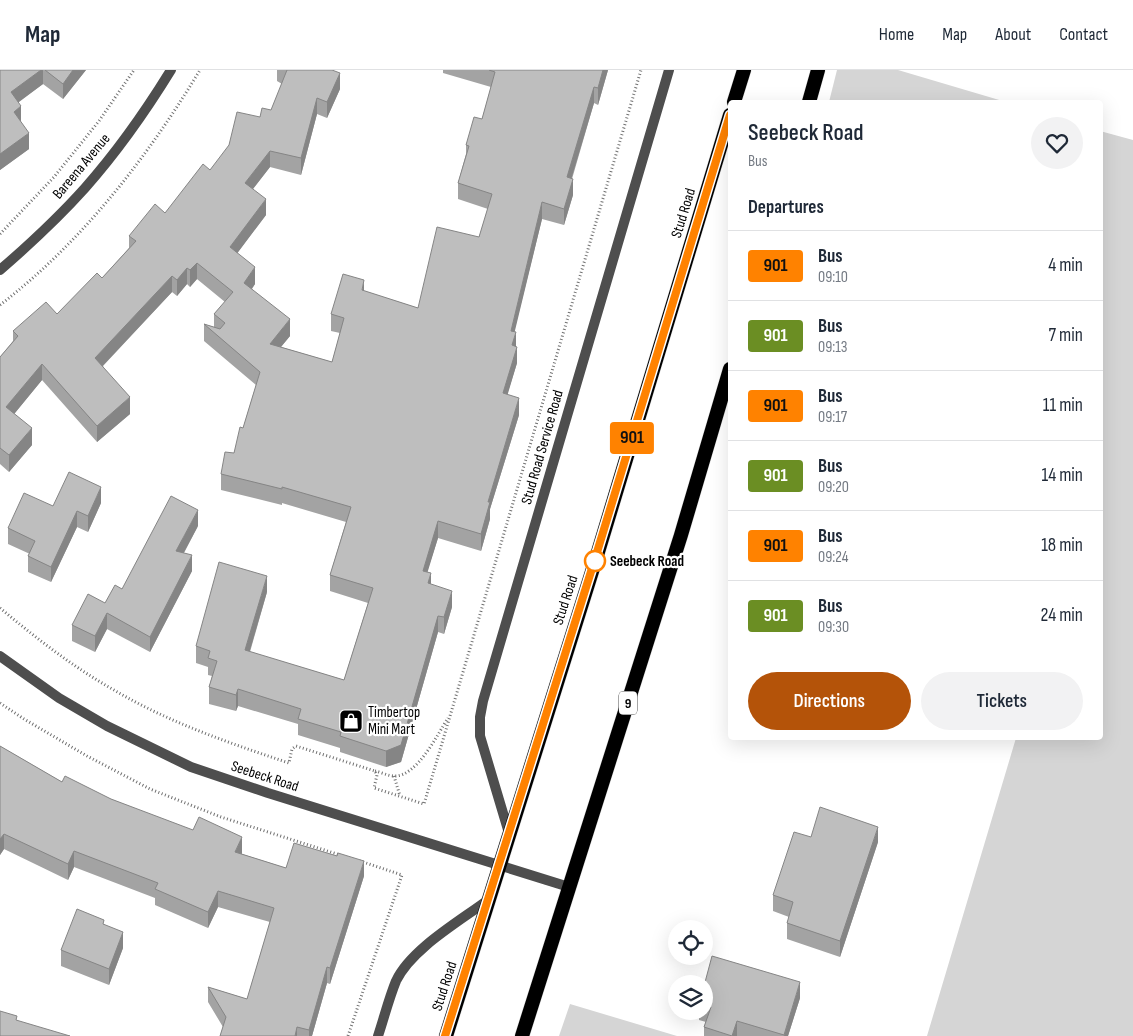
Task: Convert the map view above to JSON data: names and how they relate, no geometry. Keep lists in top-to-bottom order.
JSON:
{
  "streets": {
    "highway": ["Stud Road", "9"],
    "street": ["Bareena Avenue", "Stud Road Service Road", "Seebeck Road"]
  },
  "crossings": [
    ["Stud Road", "Stud Road Service Road"],
    ["Stud Road", "Seebeck Road"],
    ["9", "Seebeck Road"]
  ],
  "places": {
    "other": ["Seebeck Road"],
    "shop": ["Timbertop Mini Mart"]
  },
  "lines": ["bus line 901"],
  "page": {
    "header": "Map",
    "nav": [
      "Home",
      "Map",
      "About",
      "Contact"
    ],
    "on_map": "901",
    "heading": [
      ["Seebeck Road", "Bus"],
      "Departures"
    ],
    "list": [
      {
        "mark": "901",
        "name": "Bus",
        "note": "09:10",
        "value": "4 min"
      },
      {
        "mark": "901",
        "name": "Bus",
        "note": "09:13",
        "value": "7 min"
      },
      {
        "mark": "901",
        "name": "Bus",
        "note": "09:17",
        "value": "11 min"
      },
      {
        "mark": "901",
        "name": "Bus",
        "note": "09:20",
        "value": "14 min"
      },
      {
        "mark": "901",
        "name": "Bus",
        "note": "09:24",
        "value": "18 min"
      },
      {
        "mark": "901",
        "name": "Bus",
        "note": "09:30",
        "value": "24 min"
      }
    ],
    "buttons": ["Directions", "Tickets"]
  }
}
